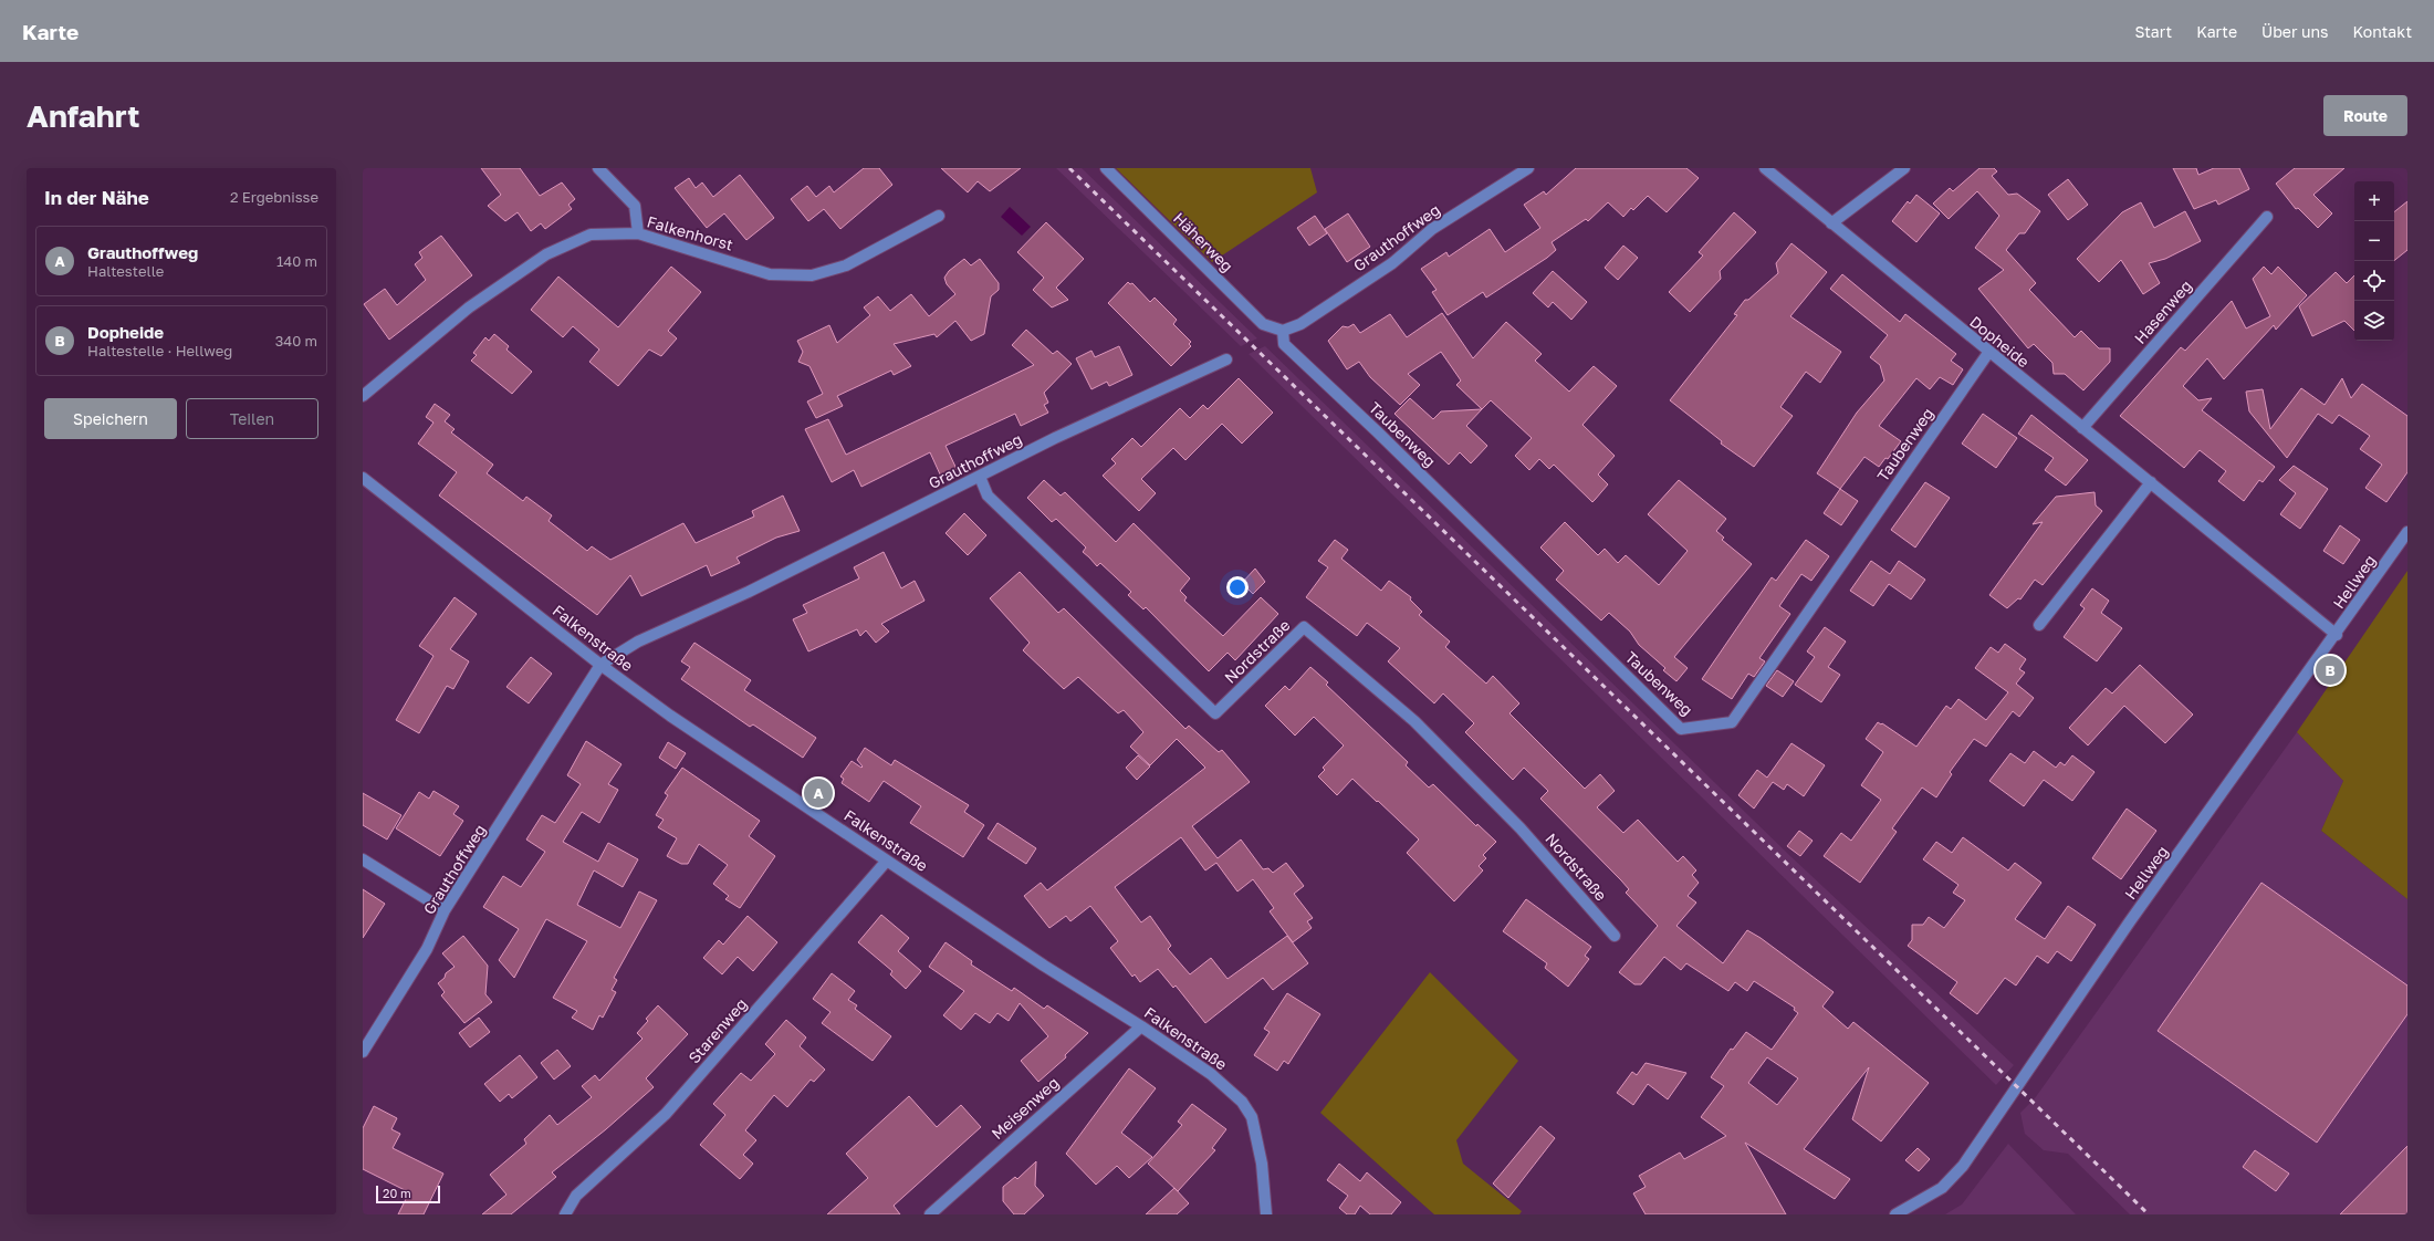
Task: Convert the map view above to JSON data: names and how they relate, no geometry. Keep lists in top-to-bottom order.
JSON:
{
  "streets": {
    "street": [
      "Falkenhorst",
      "Grauthoffweg",
      "Häherweg",
      "Hasenweg",
      "Dopheide",
      "Taubenweg",
      "Hellweg",
      "Falkenstraße",
      "Nordstraße",
      "Starenweg",
      "Meisenweg"
    ]
  },
  "crossings": [
    ["Grauthoffweg", "Häherweg"],
    ["Grauthoffweg", "Taubenweg"],
    ["Grauthoffweg", "Falkenstraße"],
    ["Grauthoffweg", "Nordstraße"],
    ["Häherweg", "Taubenweg"],
    ["Hasenweg", "Dopheide"],
    ["Dopheide", "Taubenweg"],
    ["Dopheide", "Hellweg"],
    ["Falkenstraße", "Starenweg"],
    ["Falkenstraße", "Meisenweg"]
  ],
  "scale_bar": "20 m",
  "page": {
    "header": "Karte",
    "nav": [
      "Start",
      "Karte",
      "Über uns",
      "Kontakt"
    ],
    "buttons": [
      "Route",
      ["Speichern", "Teilen"]
    ],
    "title": "Anfahrt",
    "heading": ["In der Nähe", "2 Ergebnisse"],
    "map_buttons": ["+", "−"],
    "list": [
      {
        "mark": "A",
        "name": "Grauthoffweg",
        "note": "Haltestelle",
        "value": "140 m"
      },
      {
        "mark": "B",
        "name": "Dopheide",
        "note": "Haltestelle · Hellweg",
        "value": "340 m"
      }
    ],
    "pins": ["B", "A"],
    "scale": "20 m"
  }
}
